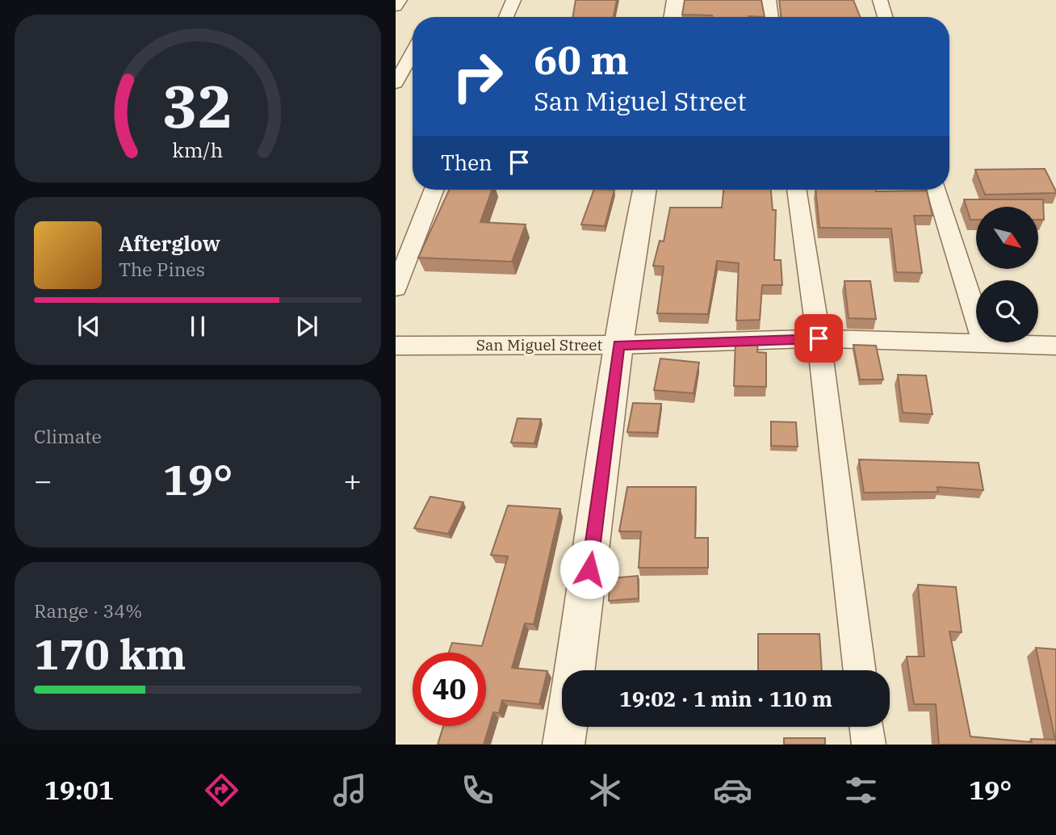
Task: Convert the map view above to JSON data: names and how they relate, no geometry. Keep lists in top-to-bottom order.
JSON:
{
  "streets": {
    "street": ["San Miguel Street"]
  },
  "north": "bottom right",
  "page": {
    "turn": ["60 m", "San Miguel Street"],
    "then": "Then",
    "song": ["Afterglow", "The Pines"],
    "tile": [
      "Climate",
      ["Range · 34%", "170 km"]
    ],
    "heat": ["−", "19°", "+"],
    "limit": "40",
    "trip": "19:02 · 1 min · 110 m",
    "tabs": ["19:01", "19°"],
    "gauge": ["32", "km/h"]
  }
}
